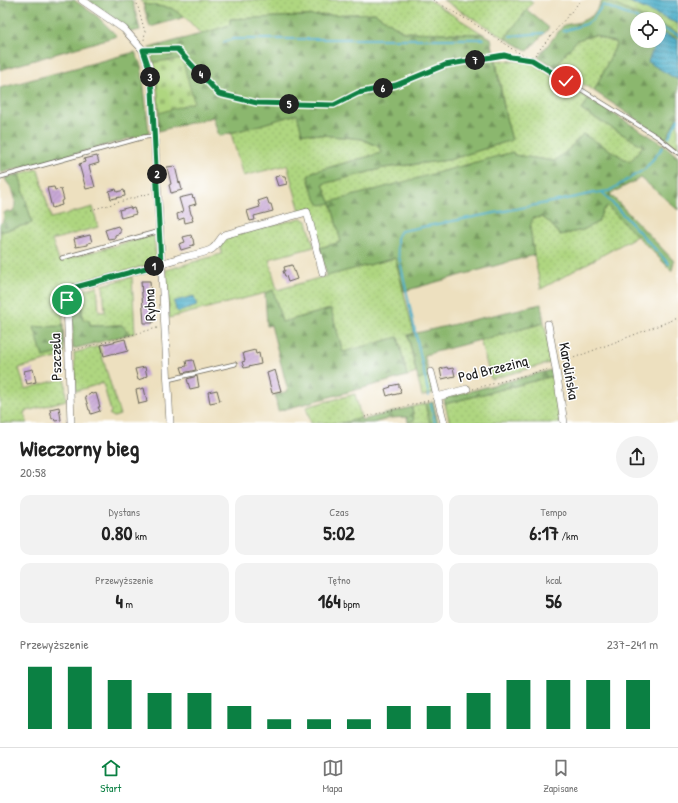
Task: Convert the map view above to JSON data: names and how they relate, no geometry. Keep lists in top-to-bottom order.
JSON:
{
  "streets": {
    "street": [
      "Rybna",
      "Pszczela",
      "Pod Brzeziną",
      "Karolińska"
    ]
  },
  "crossings": [
    ["Rybna", "Pszczela"],
    ["Pod Brzeziną", "Karolińska"]
  ],
  "page": {
    "pins": [
      "7",
      "4",
      "3",
      "6",
      "5",
      "2",
      "1"
    ],
    "heading": ["Wieczorny bieg", "20:58"],
    "stats": [
      ["Dystans", "0.80 km"],
      ["Czas", "5:02"],
      ["Tempo", "6:17 /km"],
      ["Przewyższenie", "4 m"],
      ["Tętno", "164 bpm"],
      ["kcal", "56"]
    ],
    "chart": ["Przewyższenie", "237–241 m"],
    "tabs": ["Start", "Mapa", "Zapisane"]
  }
}
